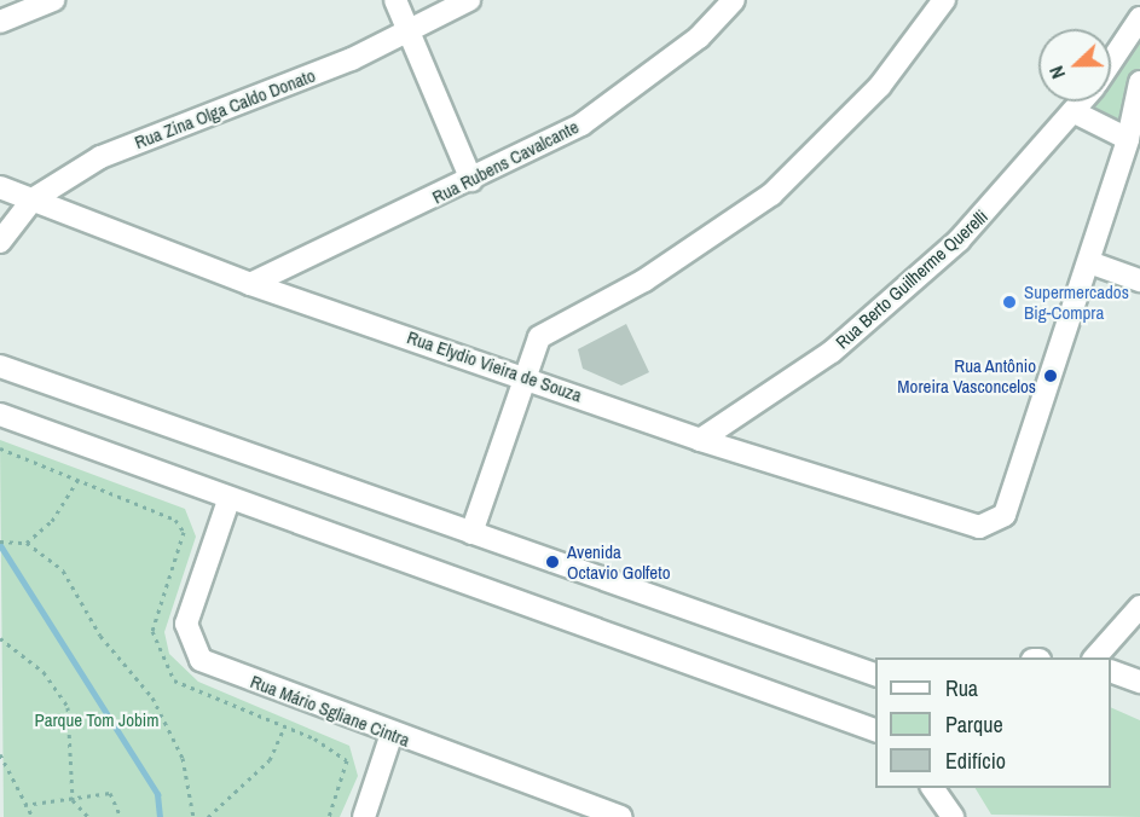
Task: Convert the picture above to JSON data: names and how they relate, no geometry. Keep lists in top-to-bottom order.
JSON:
{
  "streets": {
    "street": [
      "Rua Zina Olga Caldo Donato",
      "Rua Rubens Cavalcante",
      "Rua Berto Guilherme Querelli",
      "Rua Elydio Vieira de Souza",
      "Rua Mário Sgliane Cintra"
    ]
  },
  "crossings": [
    ["Rua Zina Olga Caldo Donato", "Rua Elydio Vieira de Souza"],
    ["Rua Rubens Cavalcante", "Rua Elydio Vieira de Souza"],
    ["Rua Berto Guilherme Querelli", "Rua Elydio Vieira de Souza"]
  ],
  "parks": ["Parque Tom Jobim"],
  "places": ["Supermercados Big-Compra", "Rua Antônio Moreira Vasconcelos", "Avenida Octavio Golfeto"],
  "legend": ["Rua", "Parque", "Edifício"],
  "north": "left"
}
